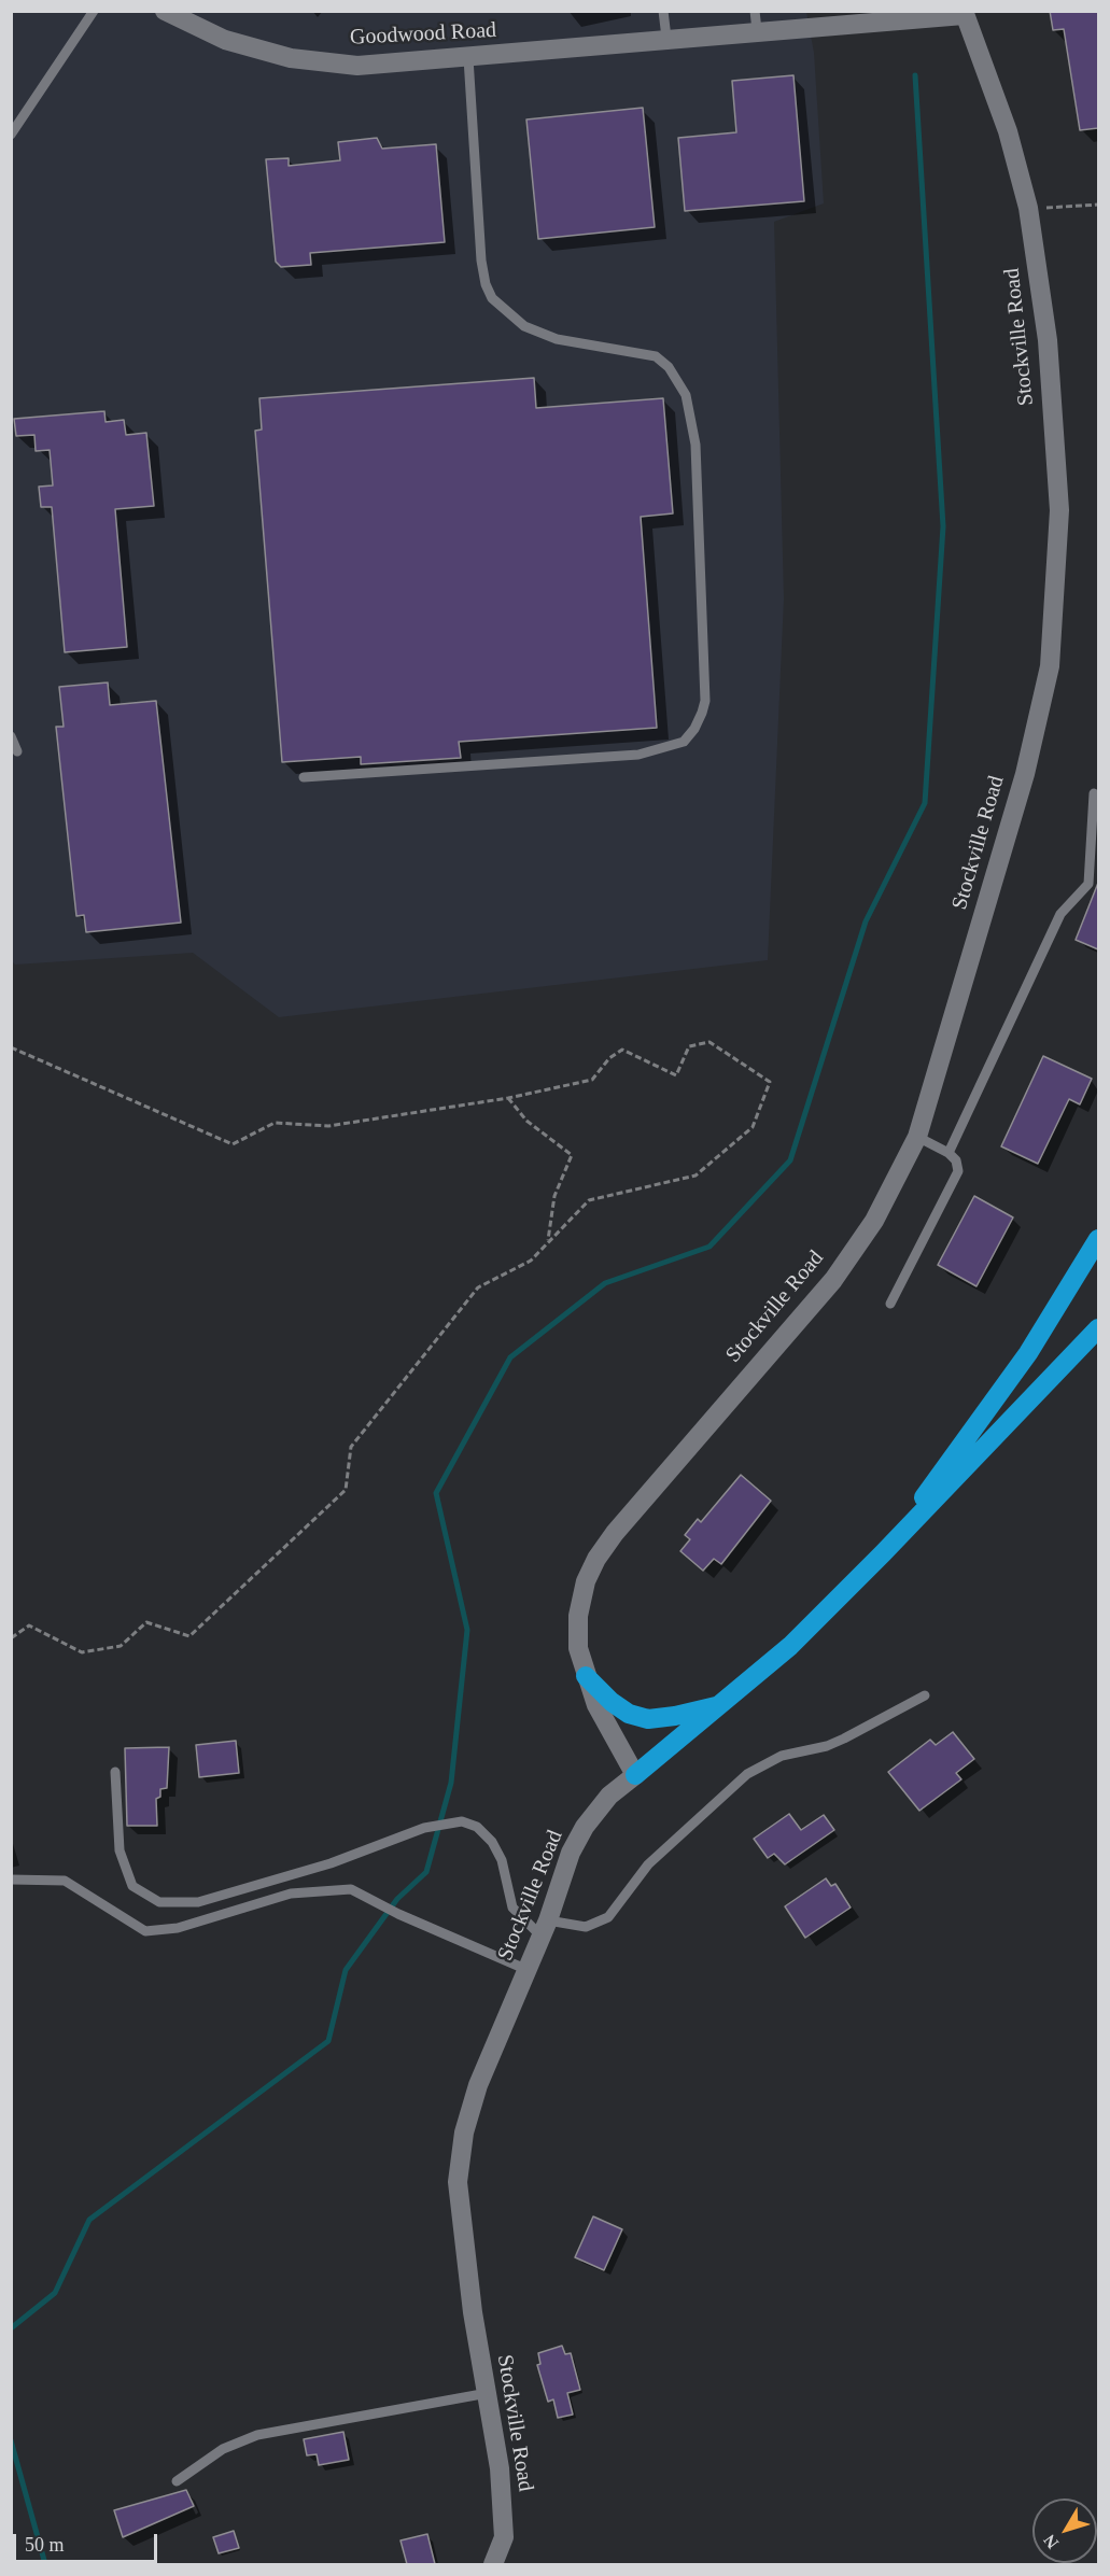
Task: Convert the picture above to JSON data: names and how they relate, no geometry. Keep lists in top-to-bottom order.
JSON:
{
  "streets": {
    "street": ["Goodwood Road", "Stockville Road"]
  },
  "crossings": [
    ["Goodwood Road", "Stockville Road"]
  ],
  "scale_bar": "50 m",
  "north": "bottom left"
}
